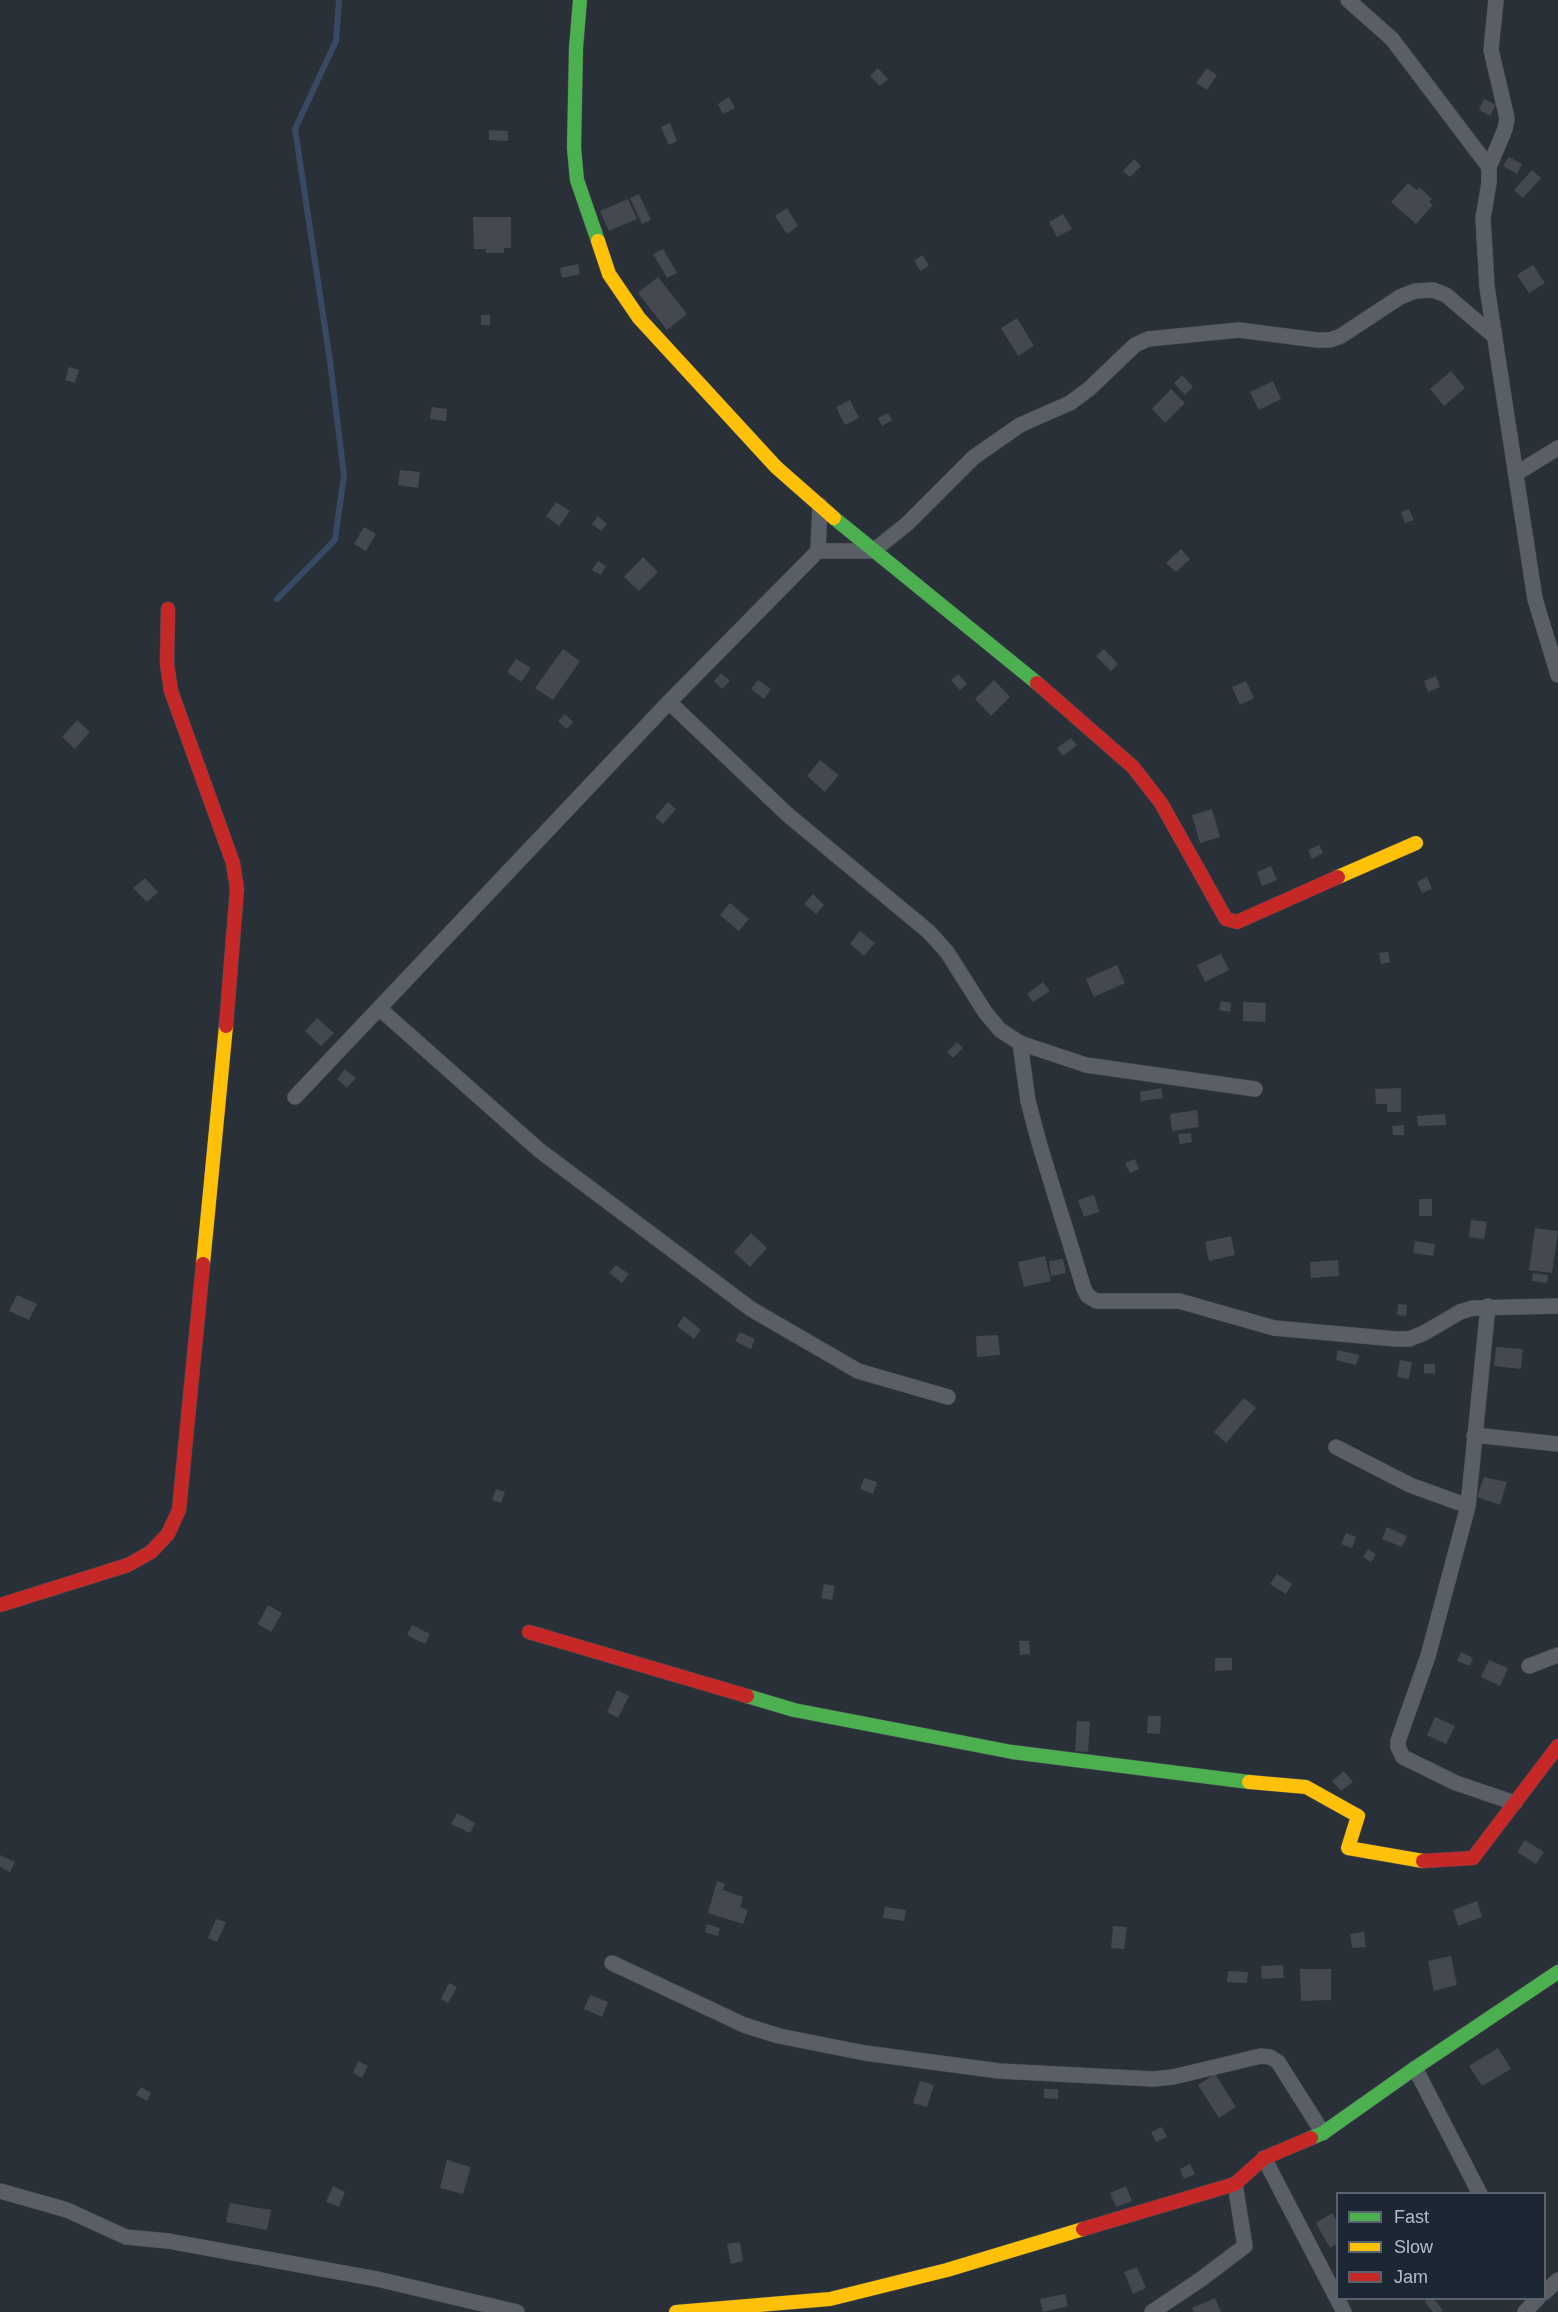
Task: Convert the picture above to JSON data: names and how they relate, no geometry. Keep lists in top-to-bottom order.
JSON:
{
  "legend": ["Fast", "Slow", "Jam"]
}
